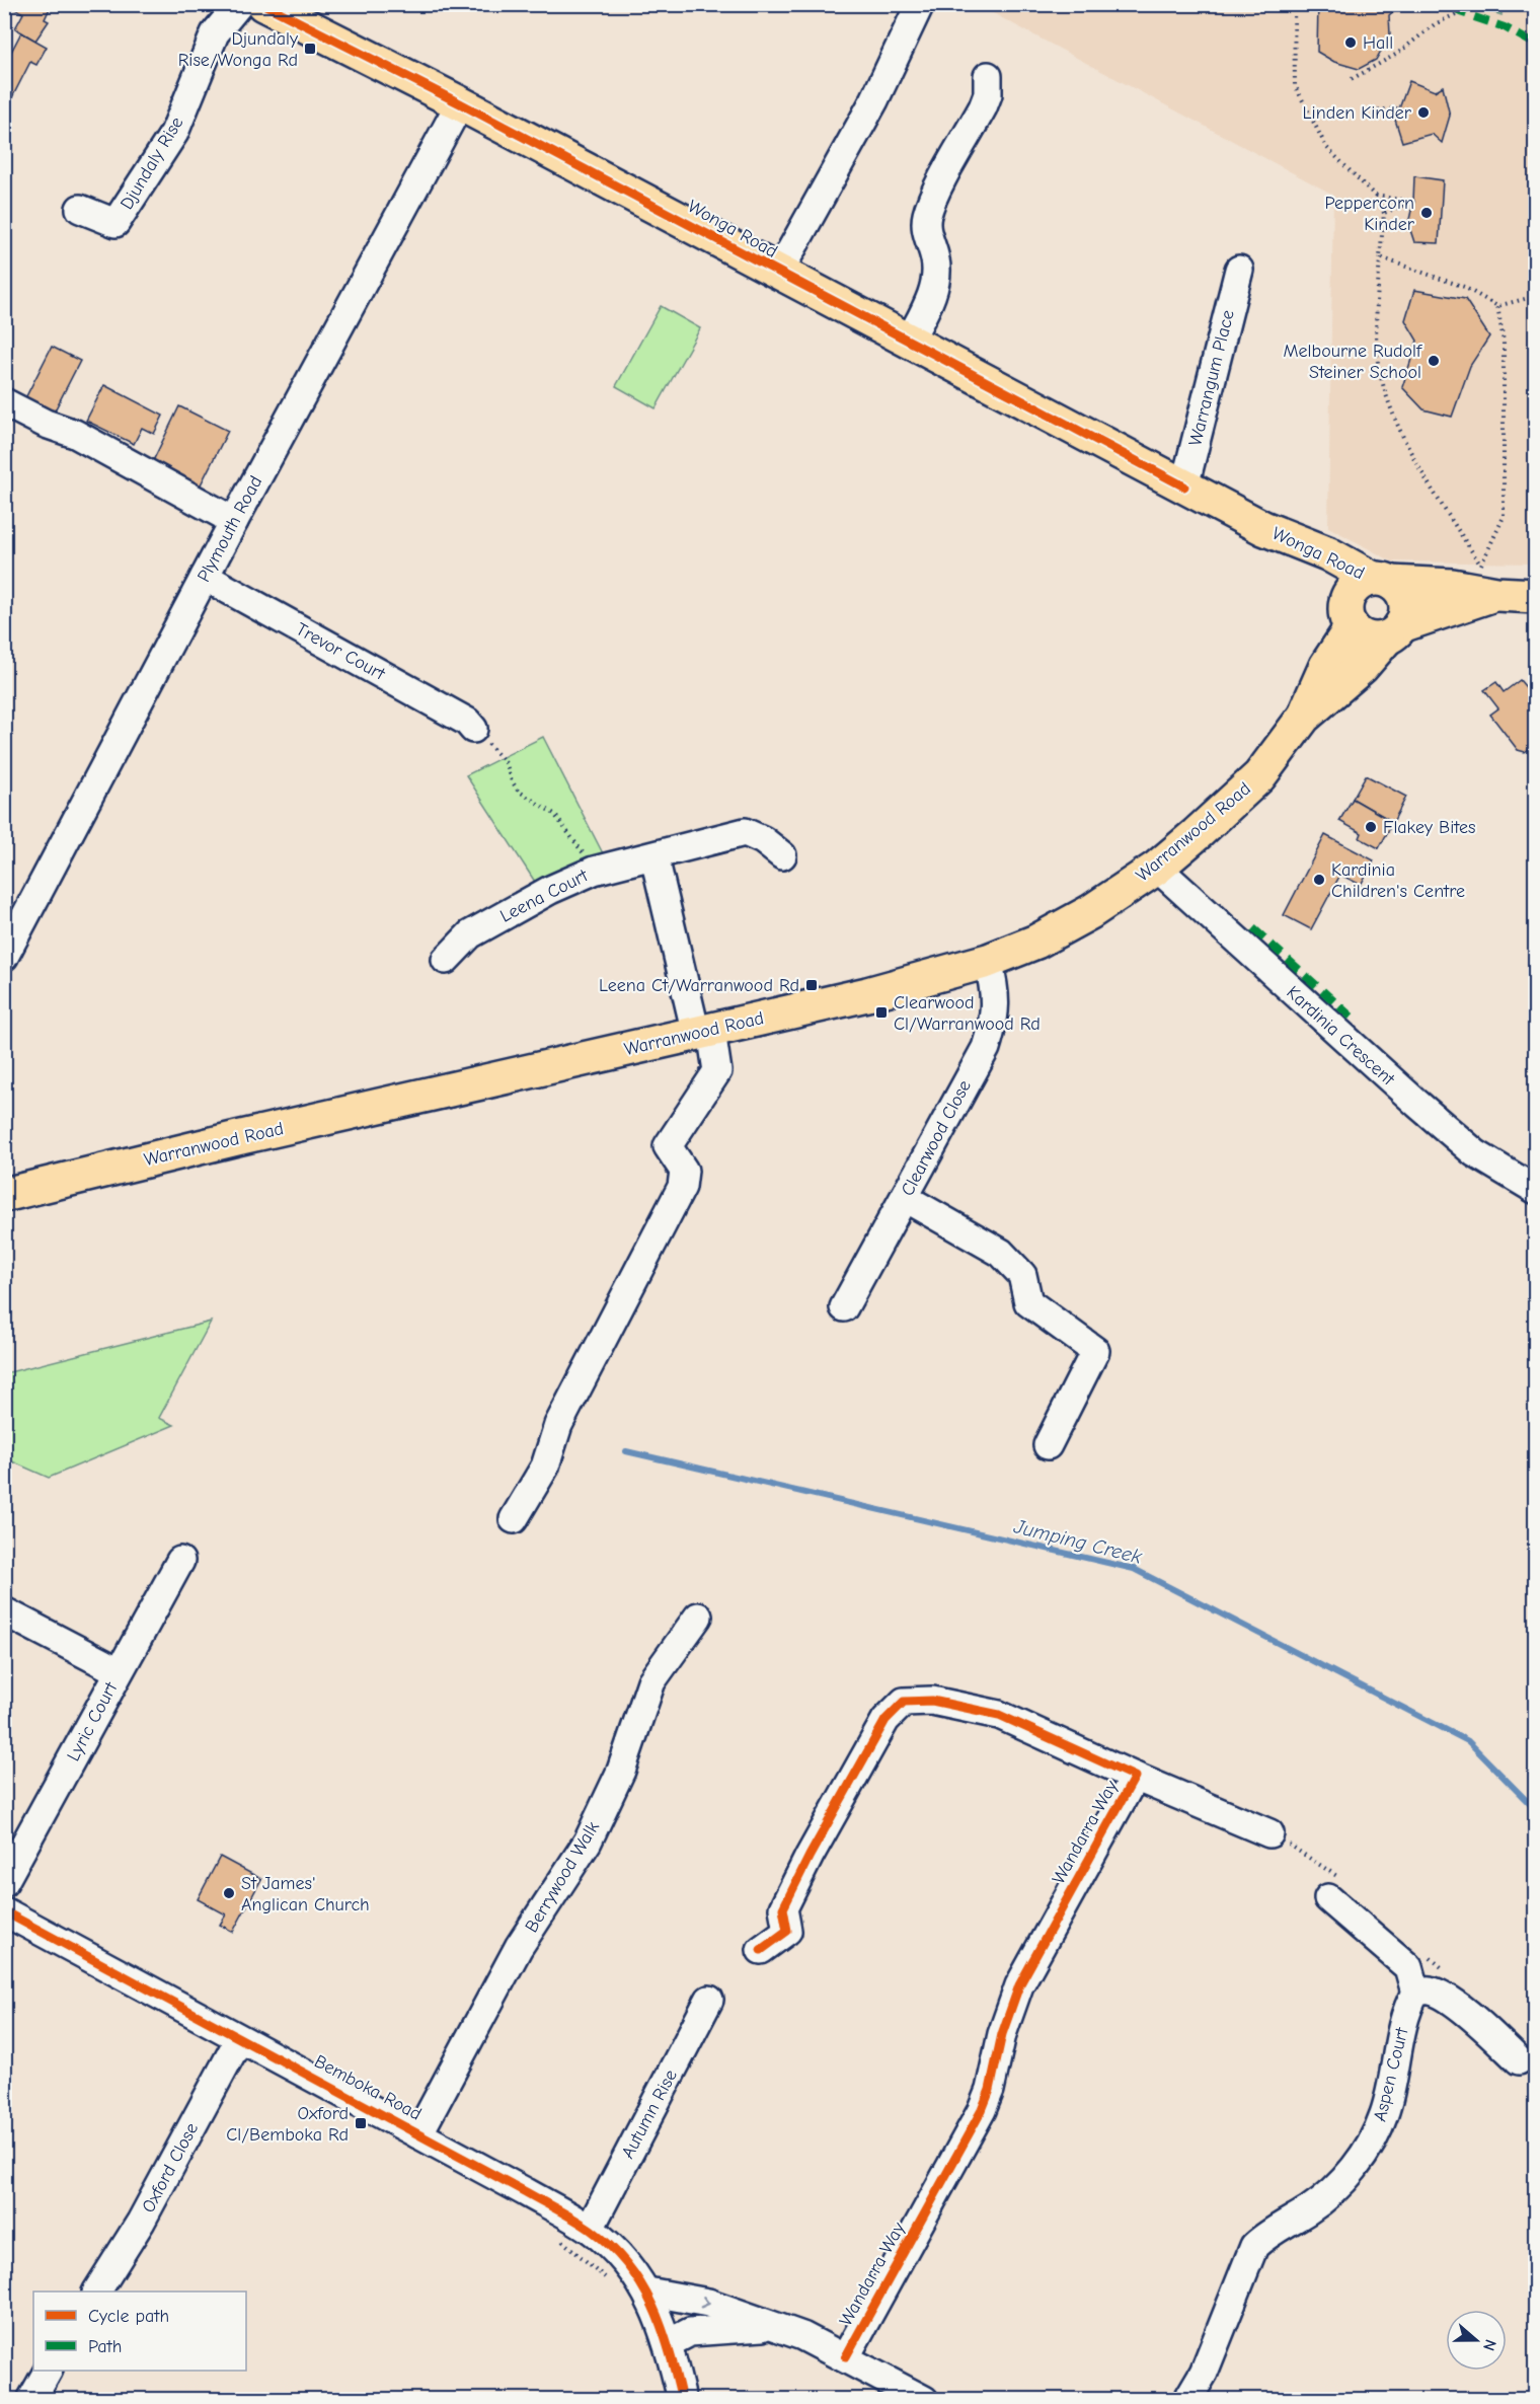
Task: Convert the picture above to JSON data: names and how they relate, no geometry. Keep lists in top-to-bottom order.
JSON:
{
  "streets": {
    "main road": ["Wonga Road", "Warranwood Road"],
    "street": [
      "Djundaly Rise",
      "Warrangum Place",
      "Plymouth Road",
      "Trevor Court",
      "Leena Court",
      "Kardinia Crescent",
      "Clearwood Close",
      "Lyric Court",
      "Wandarra Way",
      "Berrywood Walk",
      "Aspen Court",
      "Bemboka Road",
      "Autumn Rise",
      "Oxford Close"
    ]
  },
  "crossings": [
    ["Wonga Road", "Warrangum Place"],
    ["Wonga Road", "Plymouth Road"],
    ["Wonga Road", "Warranwood Road"],
    ["Plymouth Road", "Trevor Court"],
    ["Warranwood Road", "Kardinia Crescent"],
    ["Warranwood Road", "Clearwood Close"],
    ["Berrywood Walk", "Bemboka Road"],
    ["Bemboka Road", "Autumn Rise"],
    ["Bemboka Road", "Oxford Close"]
  ],
  "water": ["Jumping Creek"],
  "places": {
    "other": [
      "Hall",
      "Linden Kinder",
      "Peppercorn Kinder",
      "Melbourne Rudolf Steiner School",
      "Flakey Bites",
      "Kardinia Children's Centre",
      "St James' Anglican Church"
    ],
    "transit": [
      "Djundaly Rise/Wonga Rd",
      "Leena Ct/Warranwood Rd",
      "Clearwood Cl/Warranwood Rd",
      "Oxford Cl/Bemboka Rd"
    ]
  },
  "legend": ["Cycle path", "Path"],
  "north": "right"
}
